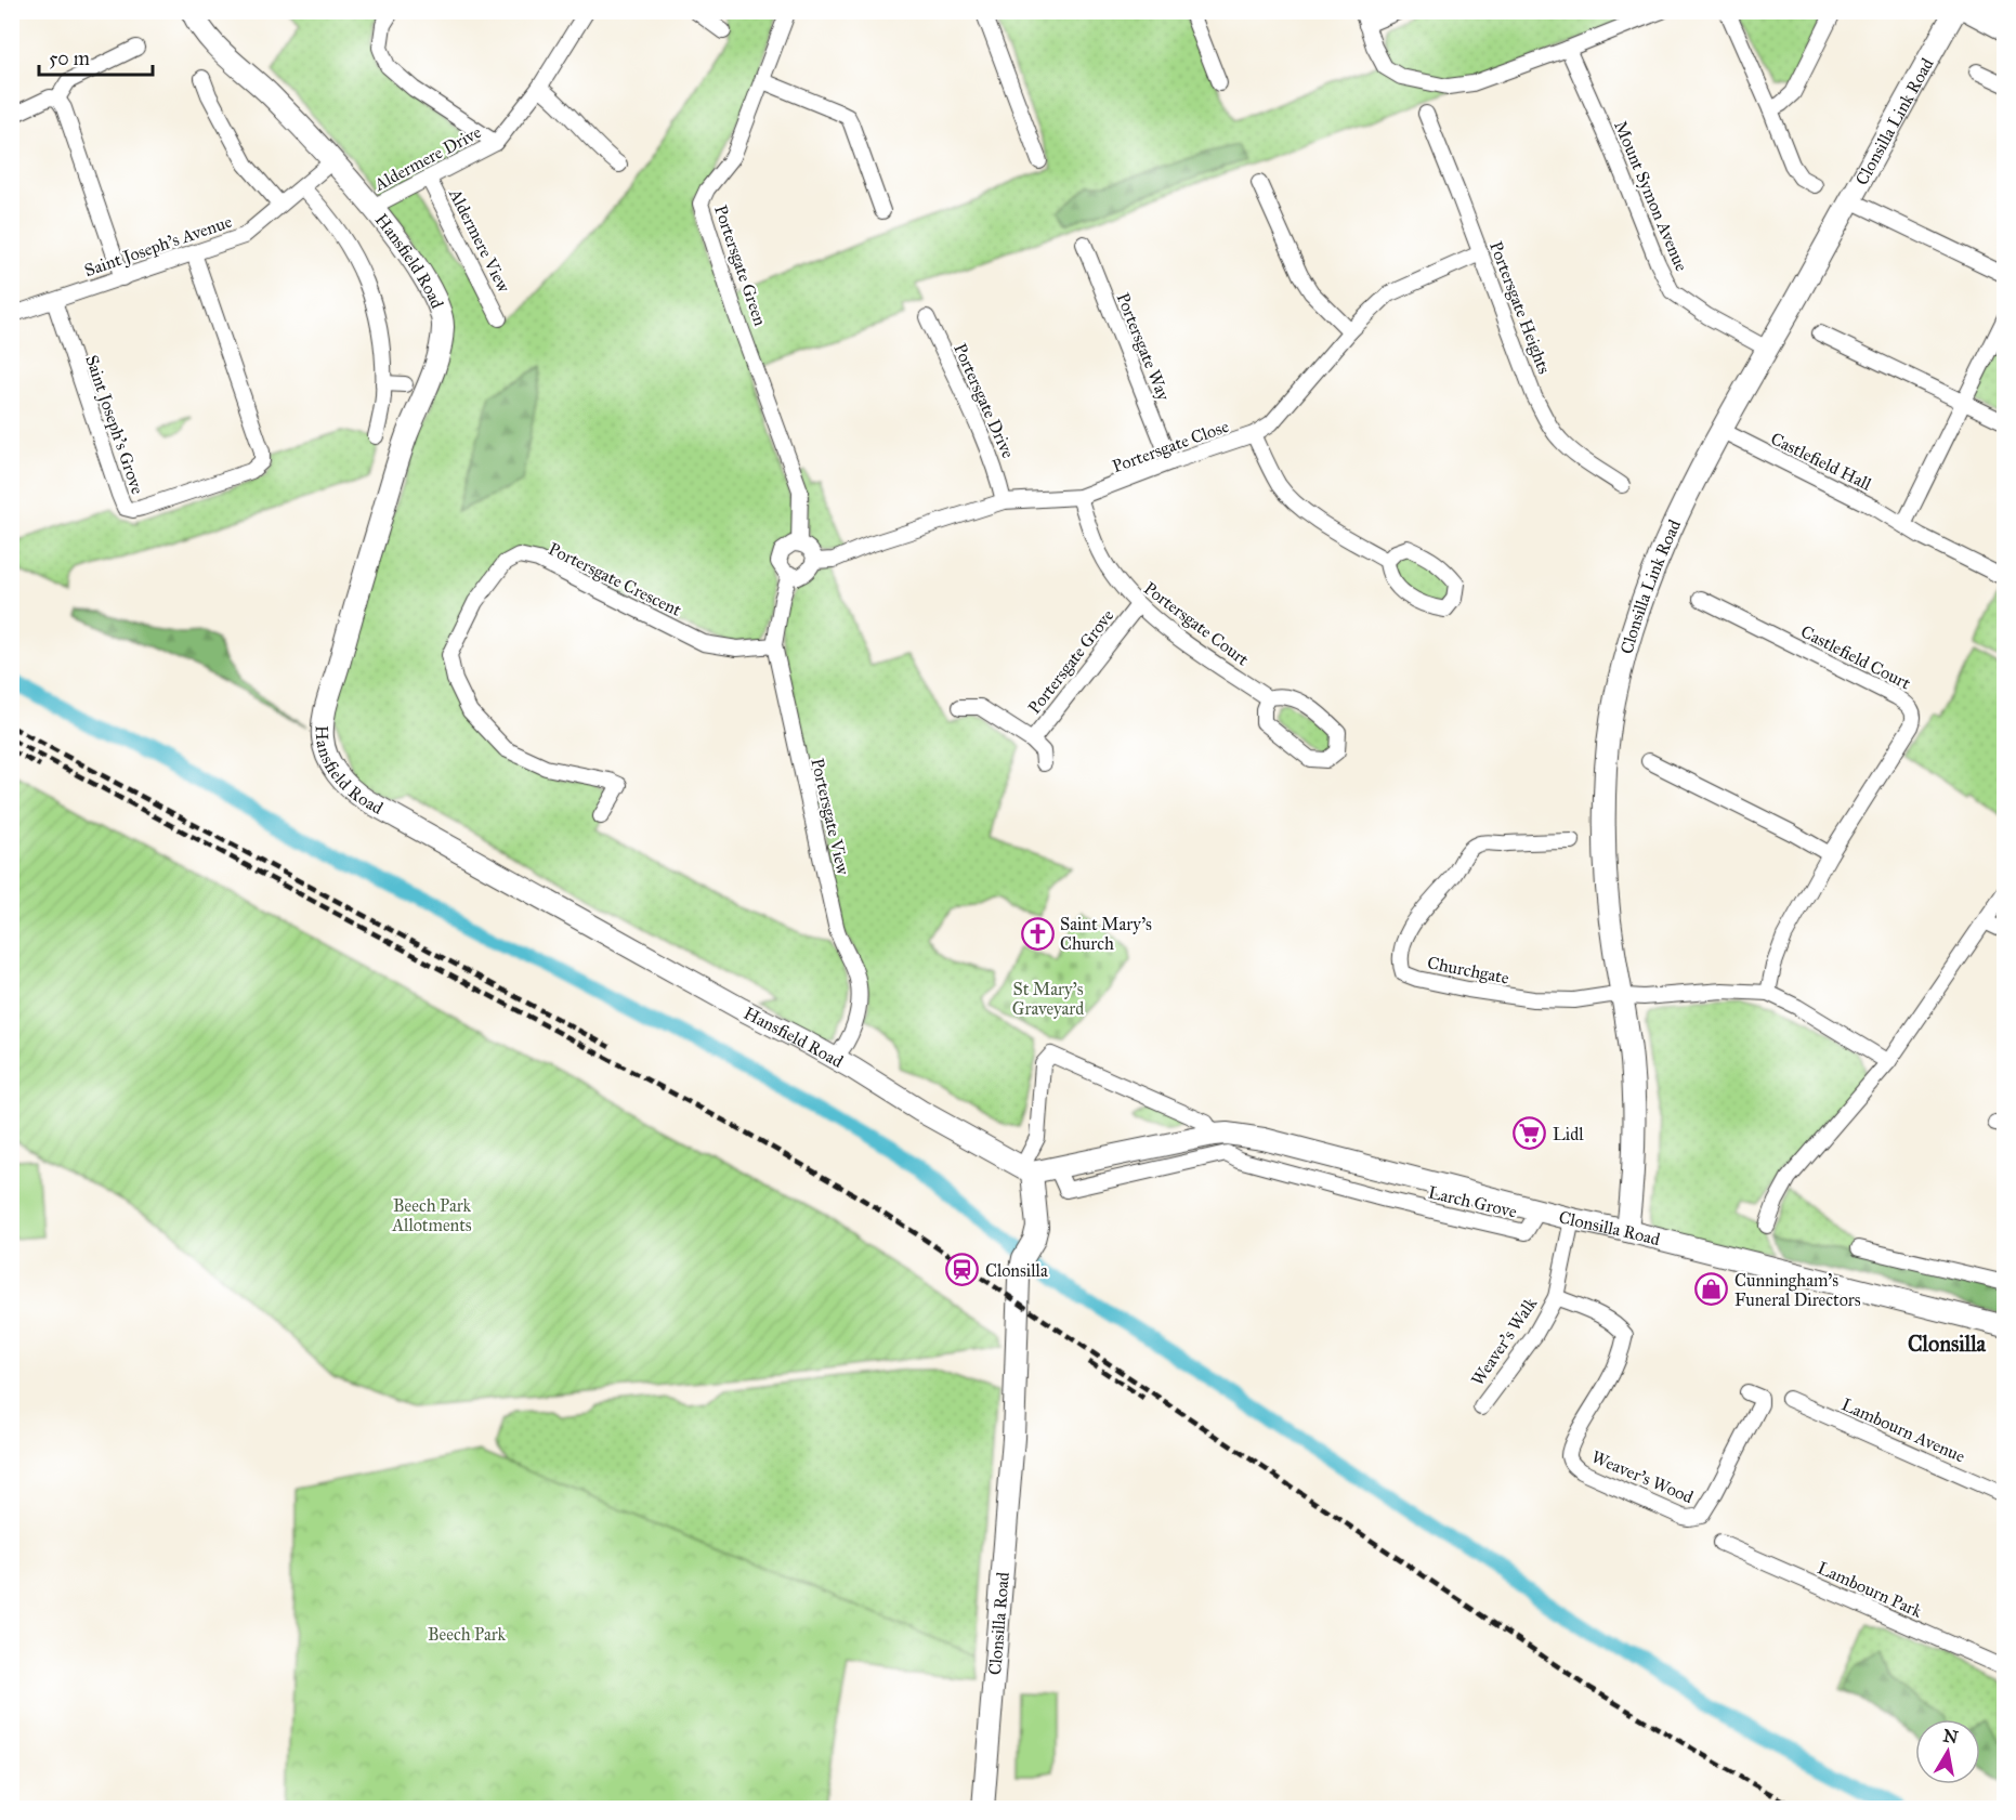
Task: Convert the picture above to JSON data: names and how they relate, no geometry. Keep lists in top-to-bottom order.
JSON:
{
  "streets": {
    "street": [
      "Clonsilla Link Road",
      "Aldermere Drive",
      "Mount Symon Avenue",
      "Aldermere View",
      "Saint Joseph's Avenue",
      "Hansfield Road",
      "Portersgate Green",
      "Portersgate Heights",
      "Portersgate Way",
      "Portersgate Drive",
      "Saint Joseph's Grove",
      "Portersgate Close",
      "Castlefield Hall",
      "Portersgate Crescent",
      "Portersgate Court",
      "Castlefield Court",
      "Portersgate Grove",
      "Portersgate View",
      "Churchgate",
      "Larch Grove",
      "Clonsilla Road",
      "Weaver's Walk",
      "Lambourn Avenue",
      "Weaver's Wood",
      "Lambourn Park"
    ]
  },
  "crossings": [
    ["Clonsilla Link Road", "Mount Symon Avenue"],
    ["Clonsilla Link Road", "Castlefield Hall"],
    ["Clonsilla Link Road", "Churchgate"],
    ["Clonsilla Link Road", "Clonsilla Road"],
    ["Aldermere Drive", "Aldermere View"],
    ["Aldermere Drive", "Hansfield Road"],
    ["Saint Joseph's Avenue", "Hansfield Road"],
    ["Saint Joseph's Avenue", "Saint Joseph's Grove"],
    ["Hansfield Road", "Portersgate View"],
    ["Hansfield Road", "Clonsilla Road"],
    ["Portersgate Green", "Portersgate Close"],
    ["Portersgate Green", "Portersgate View"],
    ["Portersgate Heights", "Portersgate Close"],
    ["Portersgate Way", "Portersgate Close"],
    ["Portersgate Drive", "Portersgate Close"],
    ["Portersgate Close", "Portersgate Court"],
    ["Portersgate Close", "Portersgate View"],
    ["Portersgate Crescent", "Portersgate View"],
    ["Portersgate Court", "Portersgate Grove"],
    ["Larch Grove", "Clonsilla Road"],
    ["Clonsilla Road", "Weaver's Walk"],
    ["Weaver's Walk", "Weaver's Wood"]
  ],
  "districts": ["Clonsilla"],
  "parks": ["St Mary's Graveyard", "Beech Park Allotments", "Beech Park"],
  "places": {
    "church": ["Saint Mary's Church"],
    "supermarket": ["Lidl"],
    "station": ["Clonsilla"],
    "shop": ["Cunningham's Funeral Directors"]
  },
  "scale_bar": "50 m",
  "north": "top"
}
